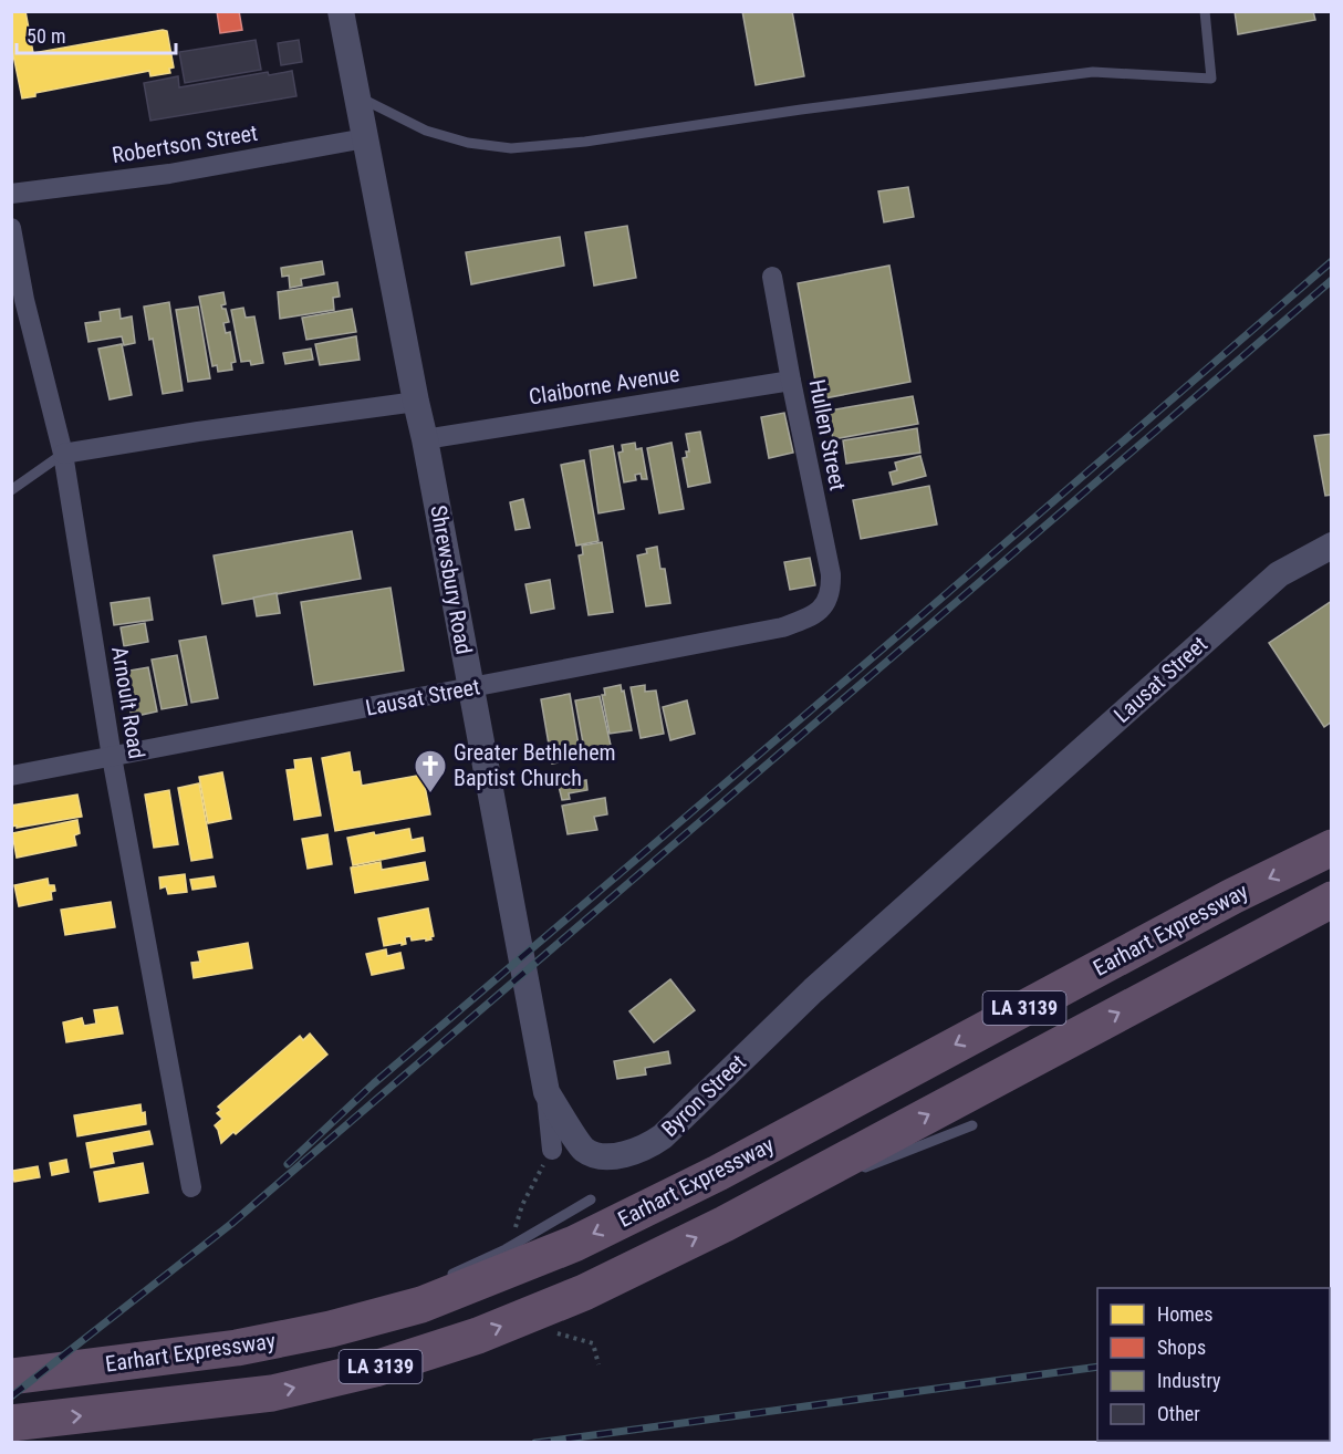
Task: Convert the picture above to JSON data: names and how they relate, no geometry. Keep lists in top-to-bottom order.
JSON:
{
  "streets": {
    "highway": ["Earhart Expressway", "LA 3139"],
    "street": [
      "Robertson Street",
      "Claiborne Avenue",
      "Hullen Street",
      "Shrewsbury Road",
      "Lausat Street",
      "Arnoult Road",
      "Byron Street"
    ]
  },
  "crossings": [
    ["Robertson Street", "Shrewsbury Road"],
    ["Claiborne Avenue", "Hullen Street"],
    ["Claiborne Avenue", "Shrewsbury Road"],
    ["Hullen Street", "Lausat Street"],
    ["Shrewsbury Road", "Lausat Street"],
    ["Shrewsbury Road", "Byron Street"],
    ["Lausat Street", "Arnoult Road"],
    ["Lausat Street", "Byron Street"]
  ],
  "places": {
    "church": ["Greater Bethlehem Baptist Church"]
  },
  "legend": [
    "Homes",
    "Shops",
    "Industry",
    "Other"
  ],
  "scale_bar": "50 m"
}
